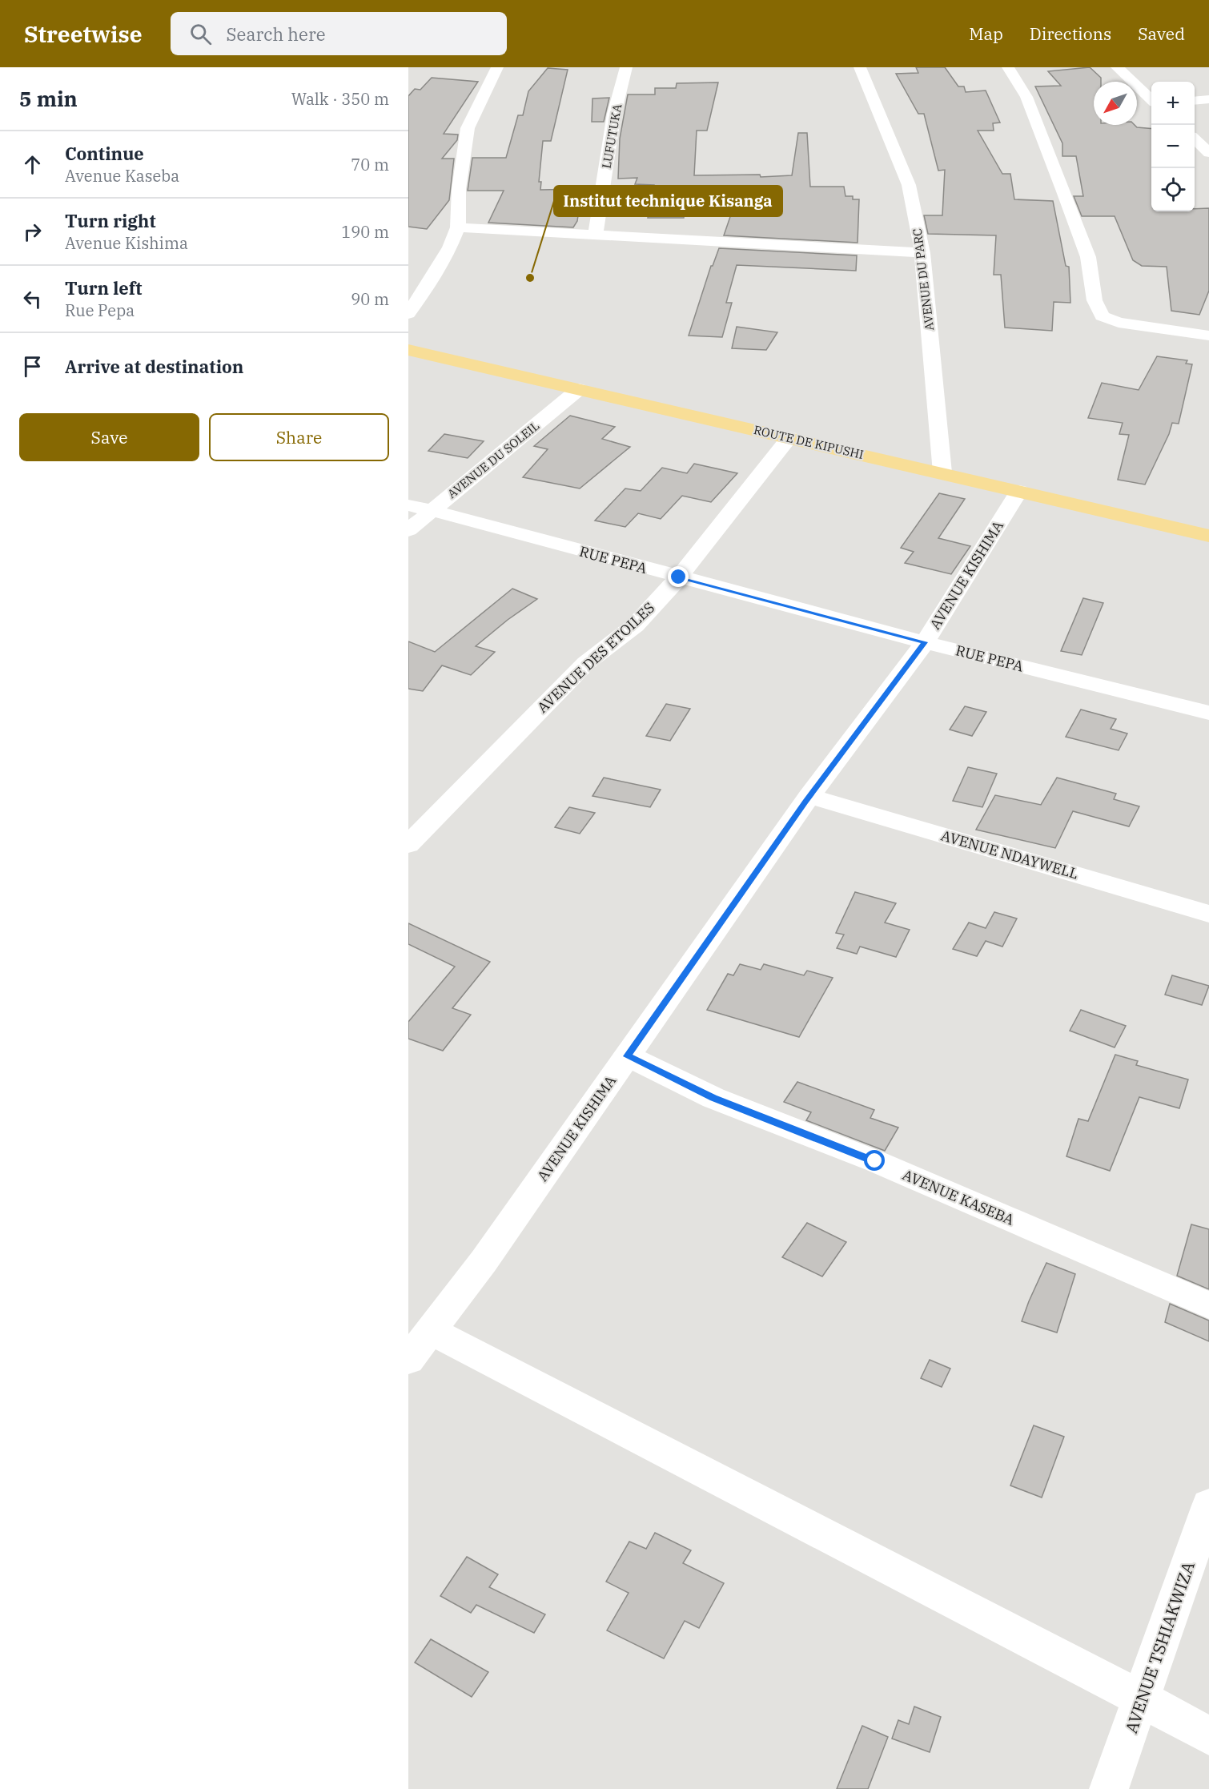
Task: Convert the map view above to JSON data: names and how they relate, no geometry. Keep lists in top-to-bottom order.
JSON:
{
  "streets": {
    "main road": ["ROUTE DE KIPUSHI"],
    "street": [
      "LUFUTUKA",
      "AVENUE DU PARC",
      "AVENUE DU SOLEIL",
      "RUE PEPA",
      "AVENUE KISHIMA",
      "AVENUE DES ETOILES",
      "AVENUE NDAYWELL",
      "AVENUE KASEBA",
      "AVENUE TSHIAKWIZA"
    ]
  },
  "crossings": [
    ["AVENUE DU PARC", "ROUTE DE KIPUSHI"],
    ["ROUTE DE KIPUSHI", "AVENUE DU SOLEIL"],
    ["ROUTE DE KIPUSHI", "AVENUE KISHIMA"],
    ["ROUTE DE KIPUSHI", "AVENUE DES ETOILES"],
    ["AVENUE DU SOLEIL", "RUE PEPA"],
    ["RUE PEPA", "AVENUE KISHIMA"],
    ["RUE PEPA", "AVENUE DES ETOILES"],
    ["AVENUE KISHIMA", "AVENUE NDAYWELL"],
    ["AVENUE KISHIMA", "AVENUE KASEBA"]
  ],
  "places": ["Institut technique Kisanga"],
  "north": "bottom left",
  "page": {
    "header": "Streetwise",
    "search": "Search here",
    "nav": ["Map", "Directions", "Saved"],
    "heading": ["5 min", "Walk · 350 m"],
    "map_buttons": ["+", "−"],
    "list": [
      ["Continue", "Avenue Kaseba", "70 m"],
      ["Turn right", "Avenue Kishima", "190 m"],
      ["Turn left", "Rue Pepa", "90 m"],
      "Arrive at destination"
    ],
    "buttons": ["Save", "Share"]
  }
}
